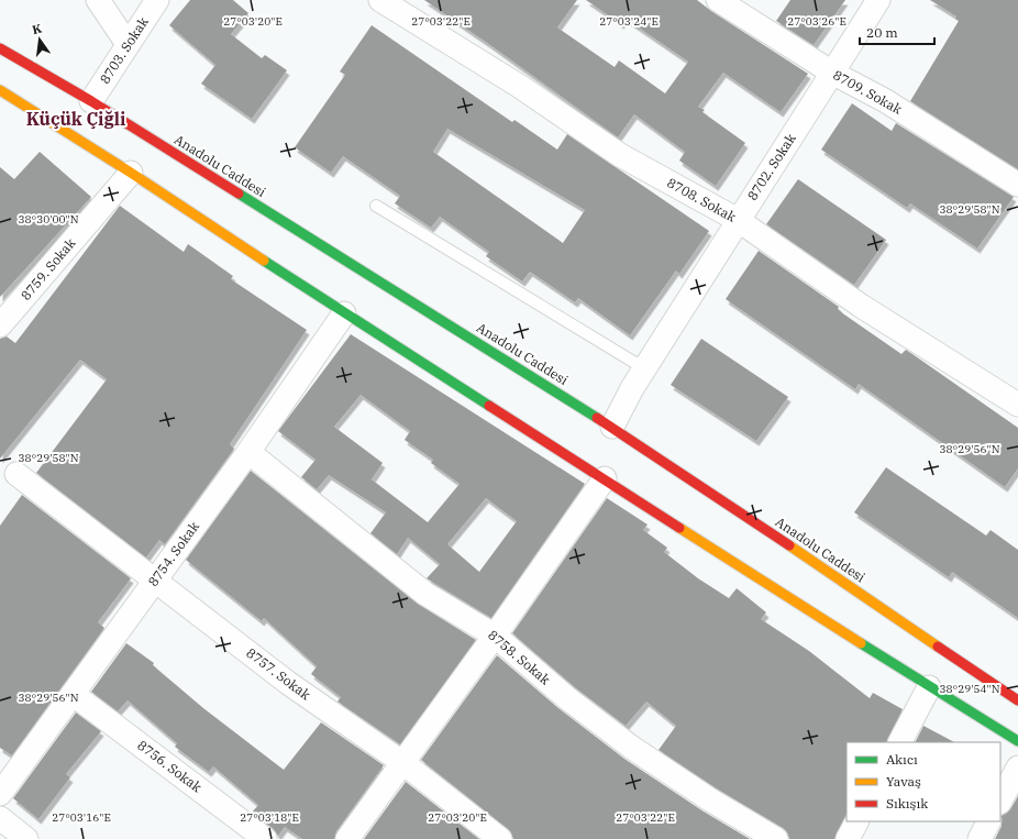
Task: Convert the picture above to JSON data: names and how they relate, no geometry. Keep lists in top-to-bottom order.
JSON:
{
  "streets": {
    "highway": ["Anadolu Caddesi"],
    "street": [
      "8703. Sokak",
      "8709. Sokak",
      "8702. Sokak",
      "8708. Sokak",
      "8759. Sokak",
      "8754. Sokak",
      "8758. Sokak",
      "8757. Sokak",
      "8756. Sokak"
    ]
  },
  "crossings": [
    ["8703. Sokak", "Anadolu Caddesi"],
    ["8709. Sokak", "8702. Sokak"],
    ["Anadolu Caddesi", "8702. Sokak"],
    ["8702. Sokak", "8708. Sokak"],
    ["8754. Sokak", "8758. Sokak"],
    ["8754. Sokak", "8757. Sokak"],
    ["8754. Sokak", "8756. Sokak"]
  ],
  "districts": ["Küçük Çiğli"],
  "legend": ["Akıcı", "Yavaş", "Sıkışık"],
  "scale_bar": "20 m",
  "north": "top",
  "coordinates": [
    "27°03'26\"E",
    "27°03'20\"E",
    "27°03'22\"E",
    "27°03'24\"E",
    "38°29'58\"N",
    "38°30'00\"N",
    "38°29'56\"N",
    "38°29'54\"N",
    "27°03'16\"E",
    "27°03'18\"E"
  ]
}
